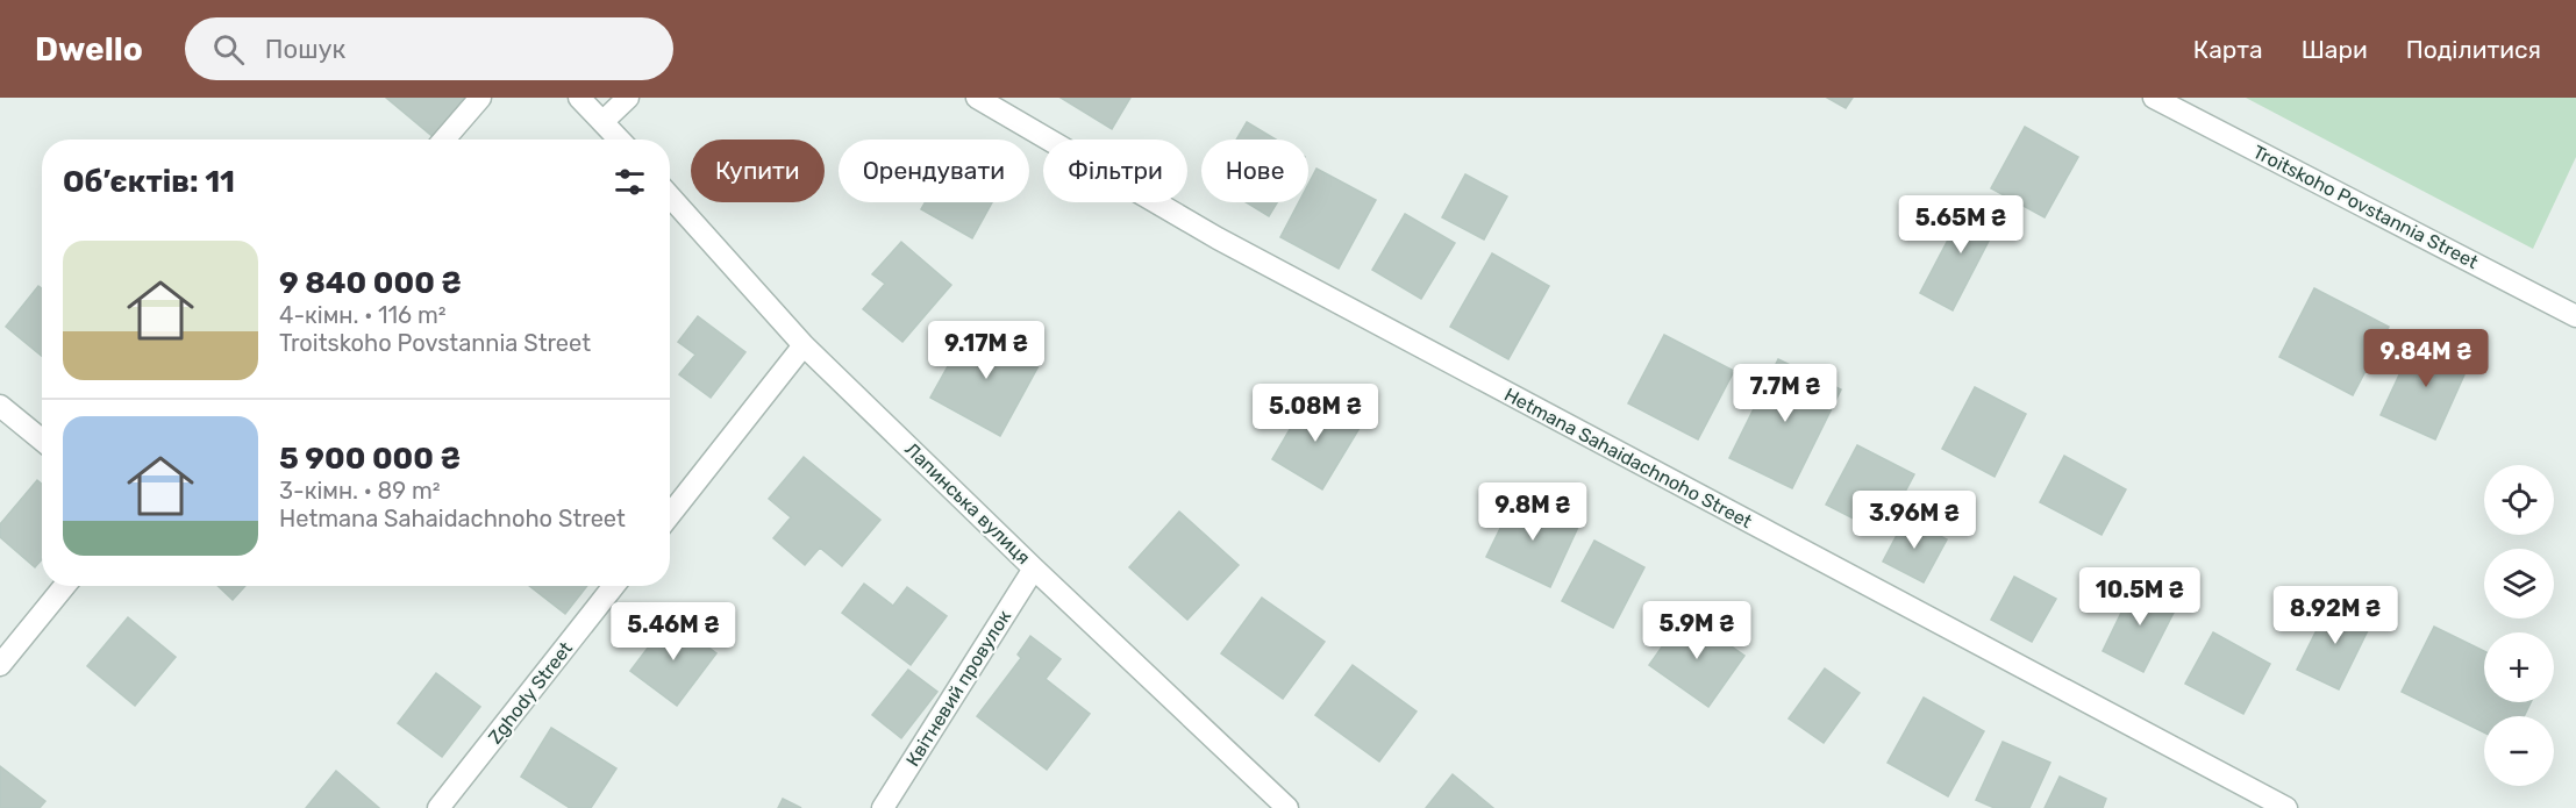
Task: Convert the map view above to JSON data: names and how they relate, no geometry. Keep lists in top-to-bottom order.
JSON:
{
  "streets": {
    "street": [
      "Troitskoho Povstannia Street",
      "Hetmana Sahaidachnoho Street",
      "Лапинська вулиця",
      "Квітневий провулок",
      "Zghody Street"
    ]
  },
  "crossings": [
    ["Лапинська вулиця", "Квітневий провулок"]
  ],
  "page": {
    "header": "Dwello",
    "search": "Пошук",
    "nav": ["Карта", "Шари", "Поділитися"],
    "chip": [
      "Купити",
      "Орендувати",
      "Фільтри",
      "Нове"
    ],
    "heading": "Об’єктів: 11",
    "price": [
      "5.65M ₴",
      "9.17M ₴",
      "9.84M ₴",
      "7.7M ₴",
      "5.08M ₴",
      "9.8M ₴",
      "3.96M ₴",
      "10.5M ₴",
      "8.92M ₴",
      "5.9M ₴",
      "5.46M ₴"
    ],
    "list": [
      {
        "name": "9 840 000 ₴",
        "note": "4-кімн. · 116 m² · Troitskoho Povstannia Street"
      },
      {
        "name": "5 900 000 ₴",
        "note": "3-кімн. · 89 m² · Hetmana Sahaidachnoho Street"
      }
    ],
    "map_buttons": ["+", "−"]
  }
}
